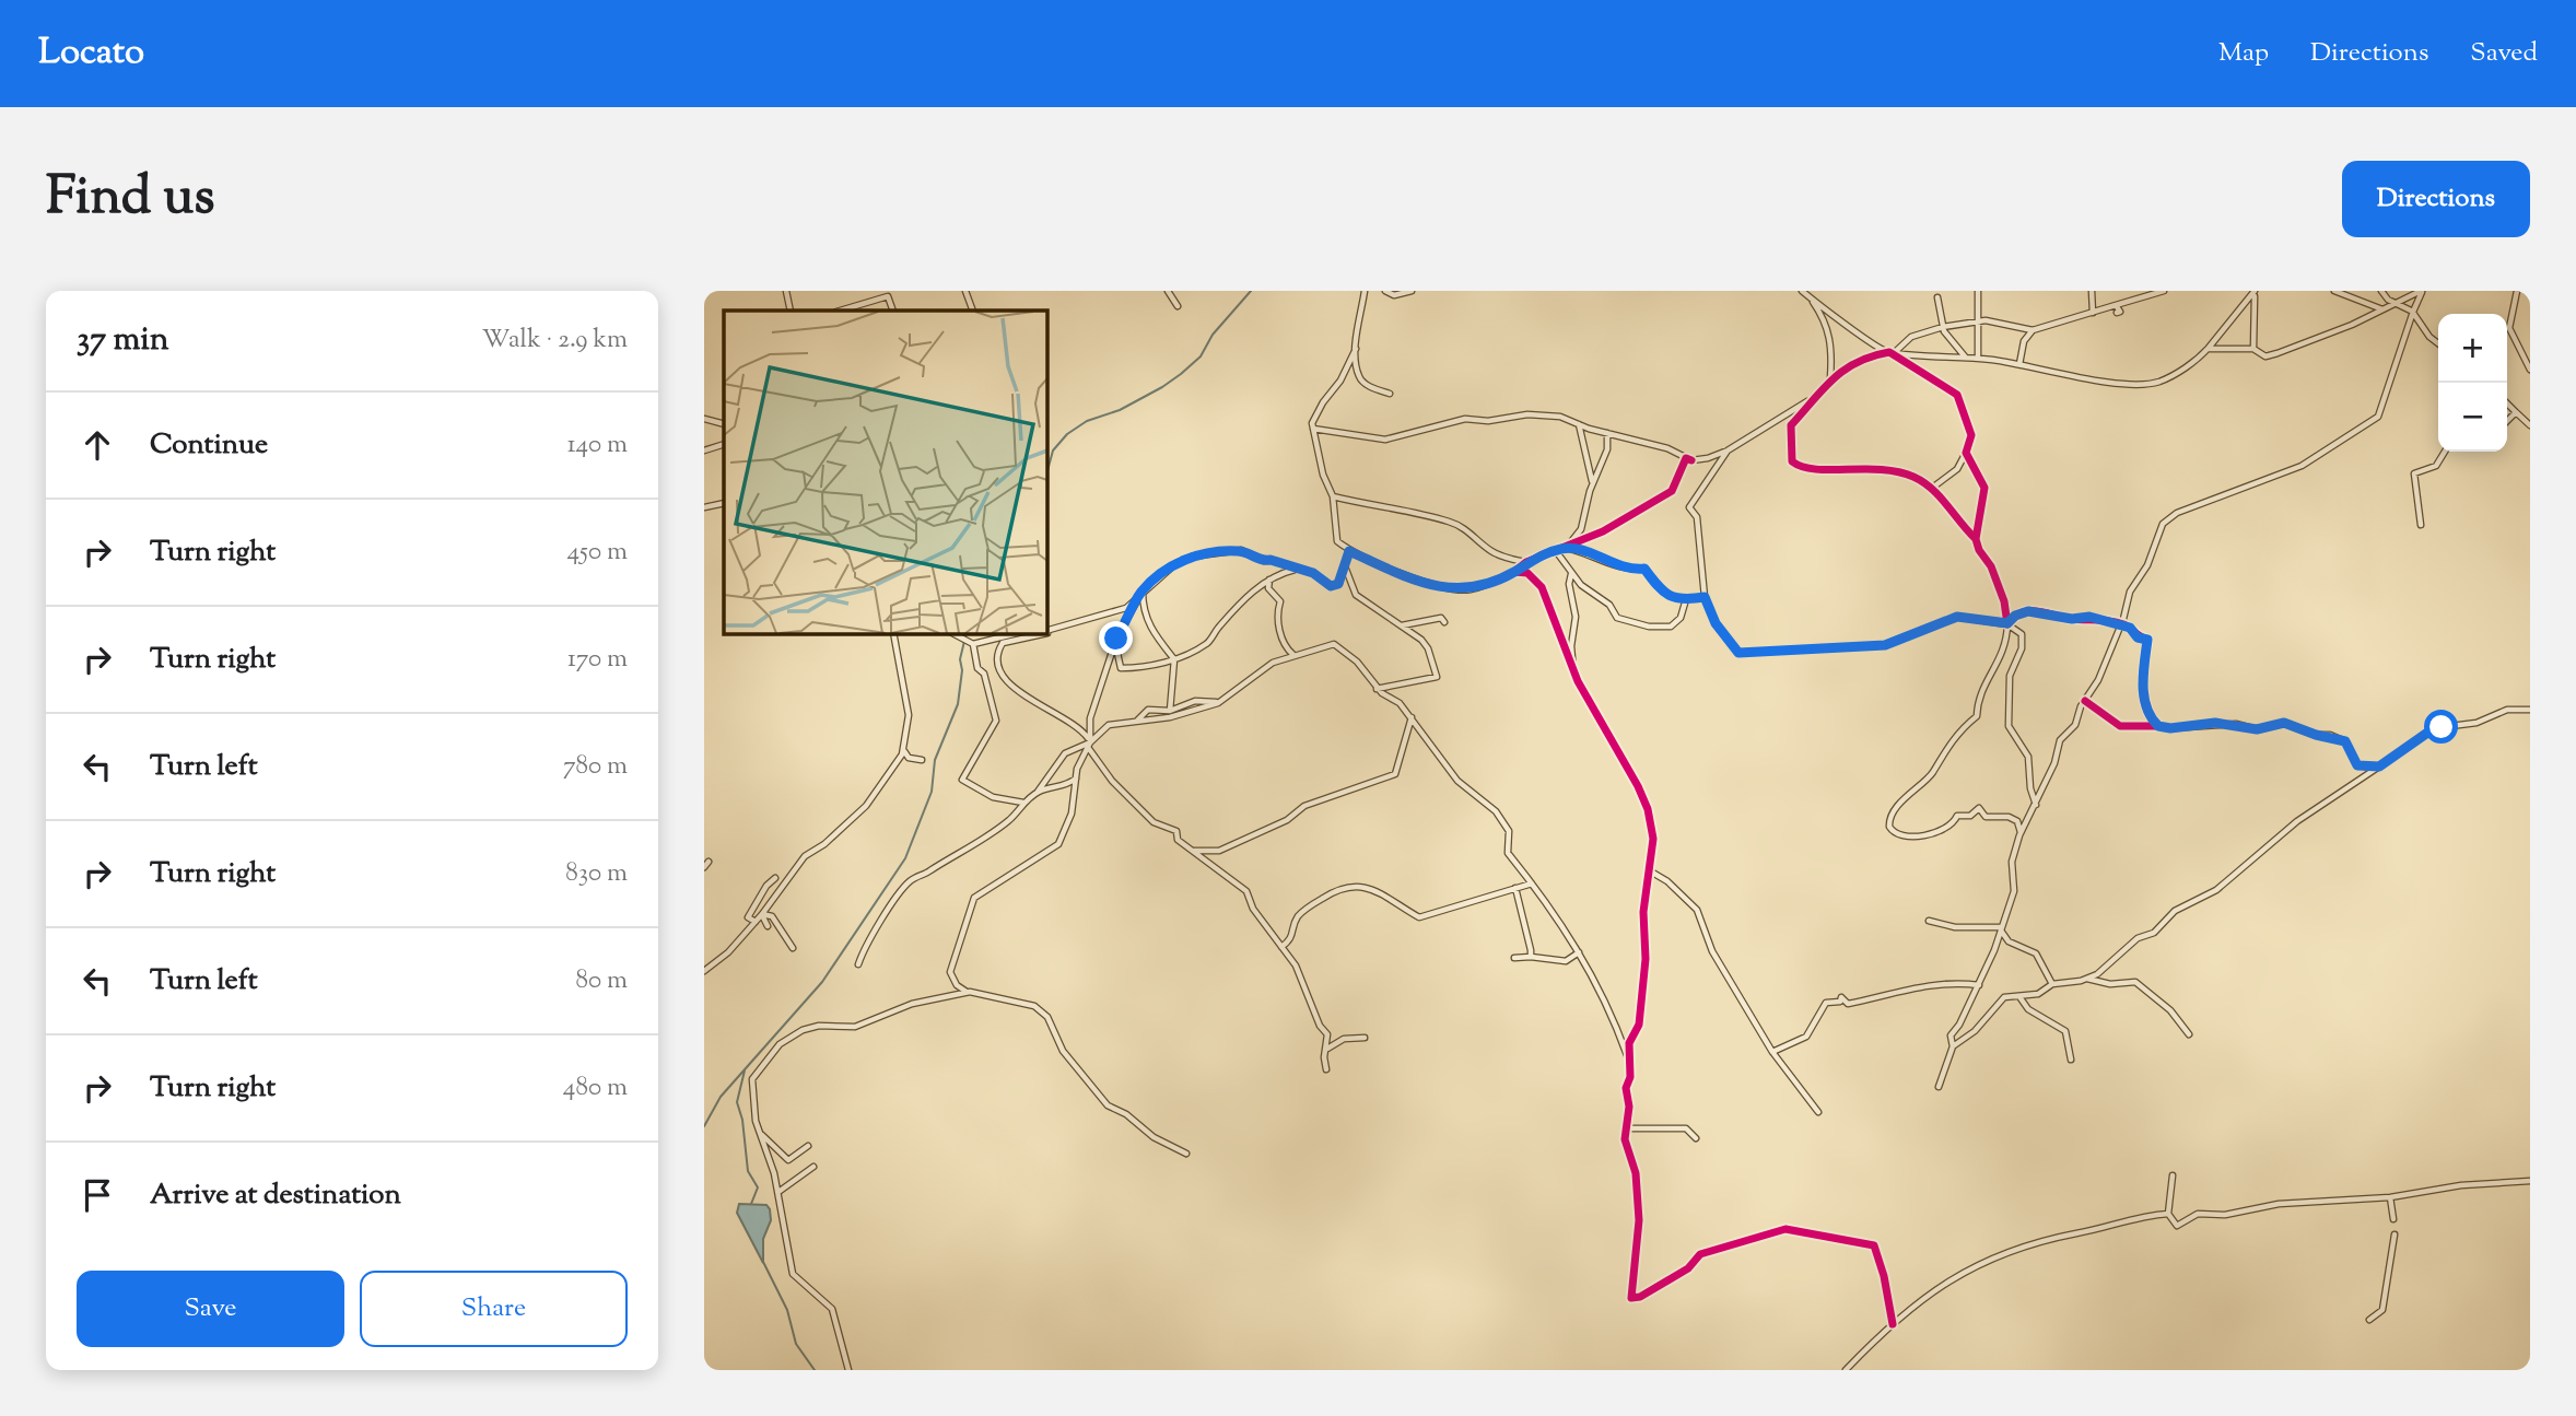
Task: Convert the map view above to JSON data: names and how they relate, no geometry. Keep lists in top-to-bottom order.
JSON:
{
  "page": {
    "header": "Locato",
    "nav": ["Map", "Directions", "Saved"],
    "title": "Find us",
    "buttons": [
      "Directions",
      ["Save", "Share"]
    ],
    "heading": ["37 min", "Walk · 2.9 km"],
    "map_buttons": ["+", "−"],
    "list": [
      ["Continue", "140 m"],
      ["Turn right", "450 m"],
      ["Turn right", "170 m"],
      ["Turn left", "780 m"],
      ["Turn right", "830 m"],
      ["Turn left", "80 m"],
      ["Turn right", "480 m"],
      "Arrive at destination"
    ]
  }
}
